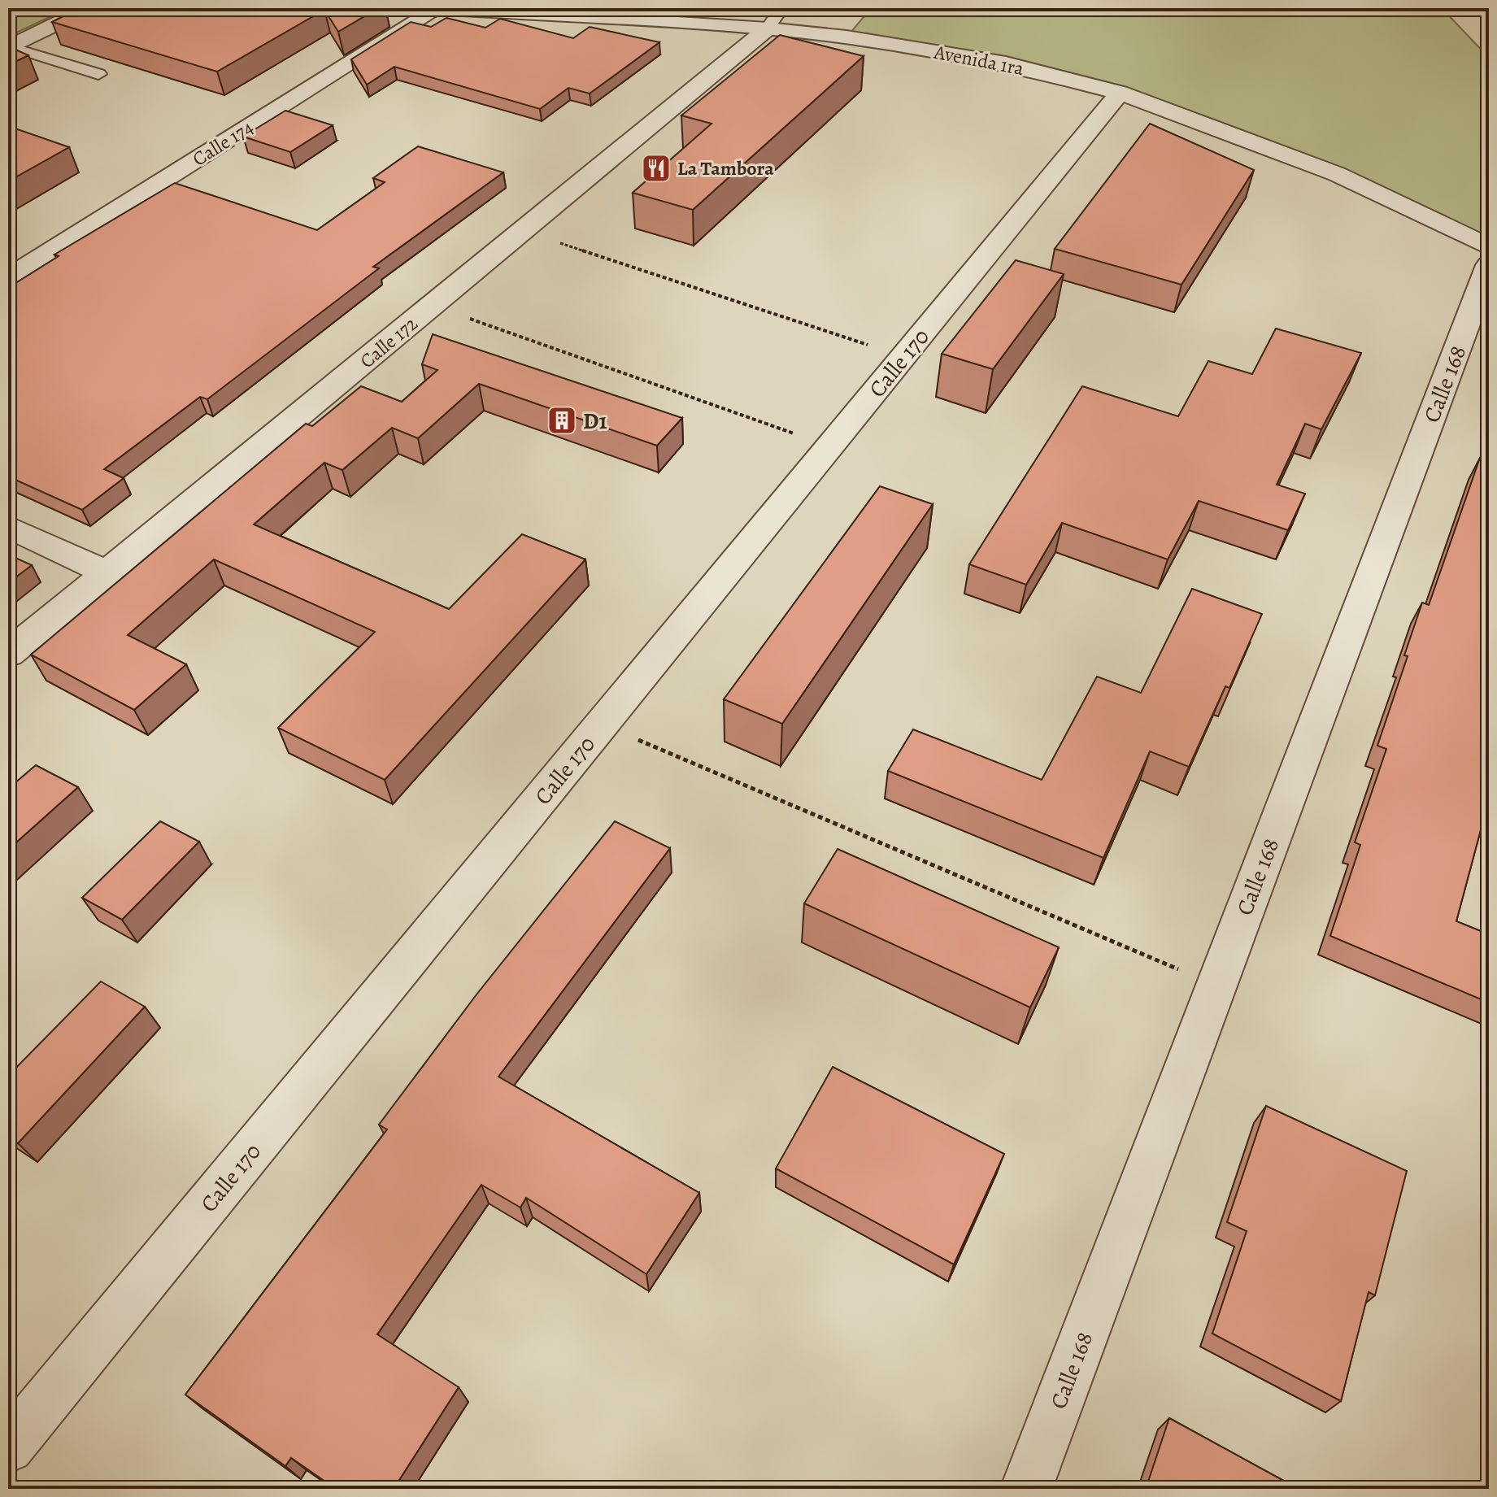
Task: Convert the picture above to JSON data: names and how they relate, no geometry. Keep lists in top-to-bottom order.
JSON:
{
  "streets": {
    "street": [
      "Avenida 1ra",
      "Calle 174",
      "Calle 172",
      "Calle 170",
      "Calle 168"
    ]
  },
  "crossings": [
    ["Avenida 1ra", "Calle 174"],
    ["Avenida 1ra", "Calle 172"],
    ["Avenida 1ra", "Calle 170"]
  ],
  "places": {
    "restaurant": ["La Tambora"],
    "building": ["D1"]
  }
}
